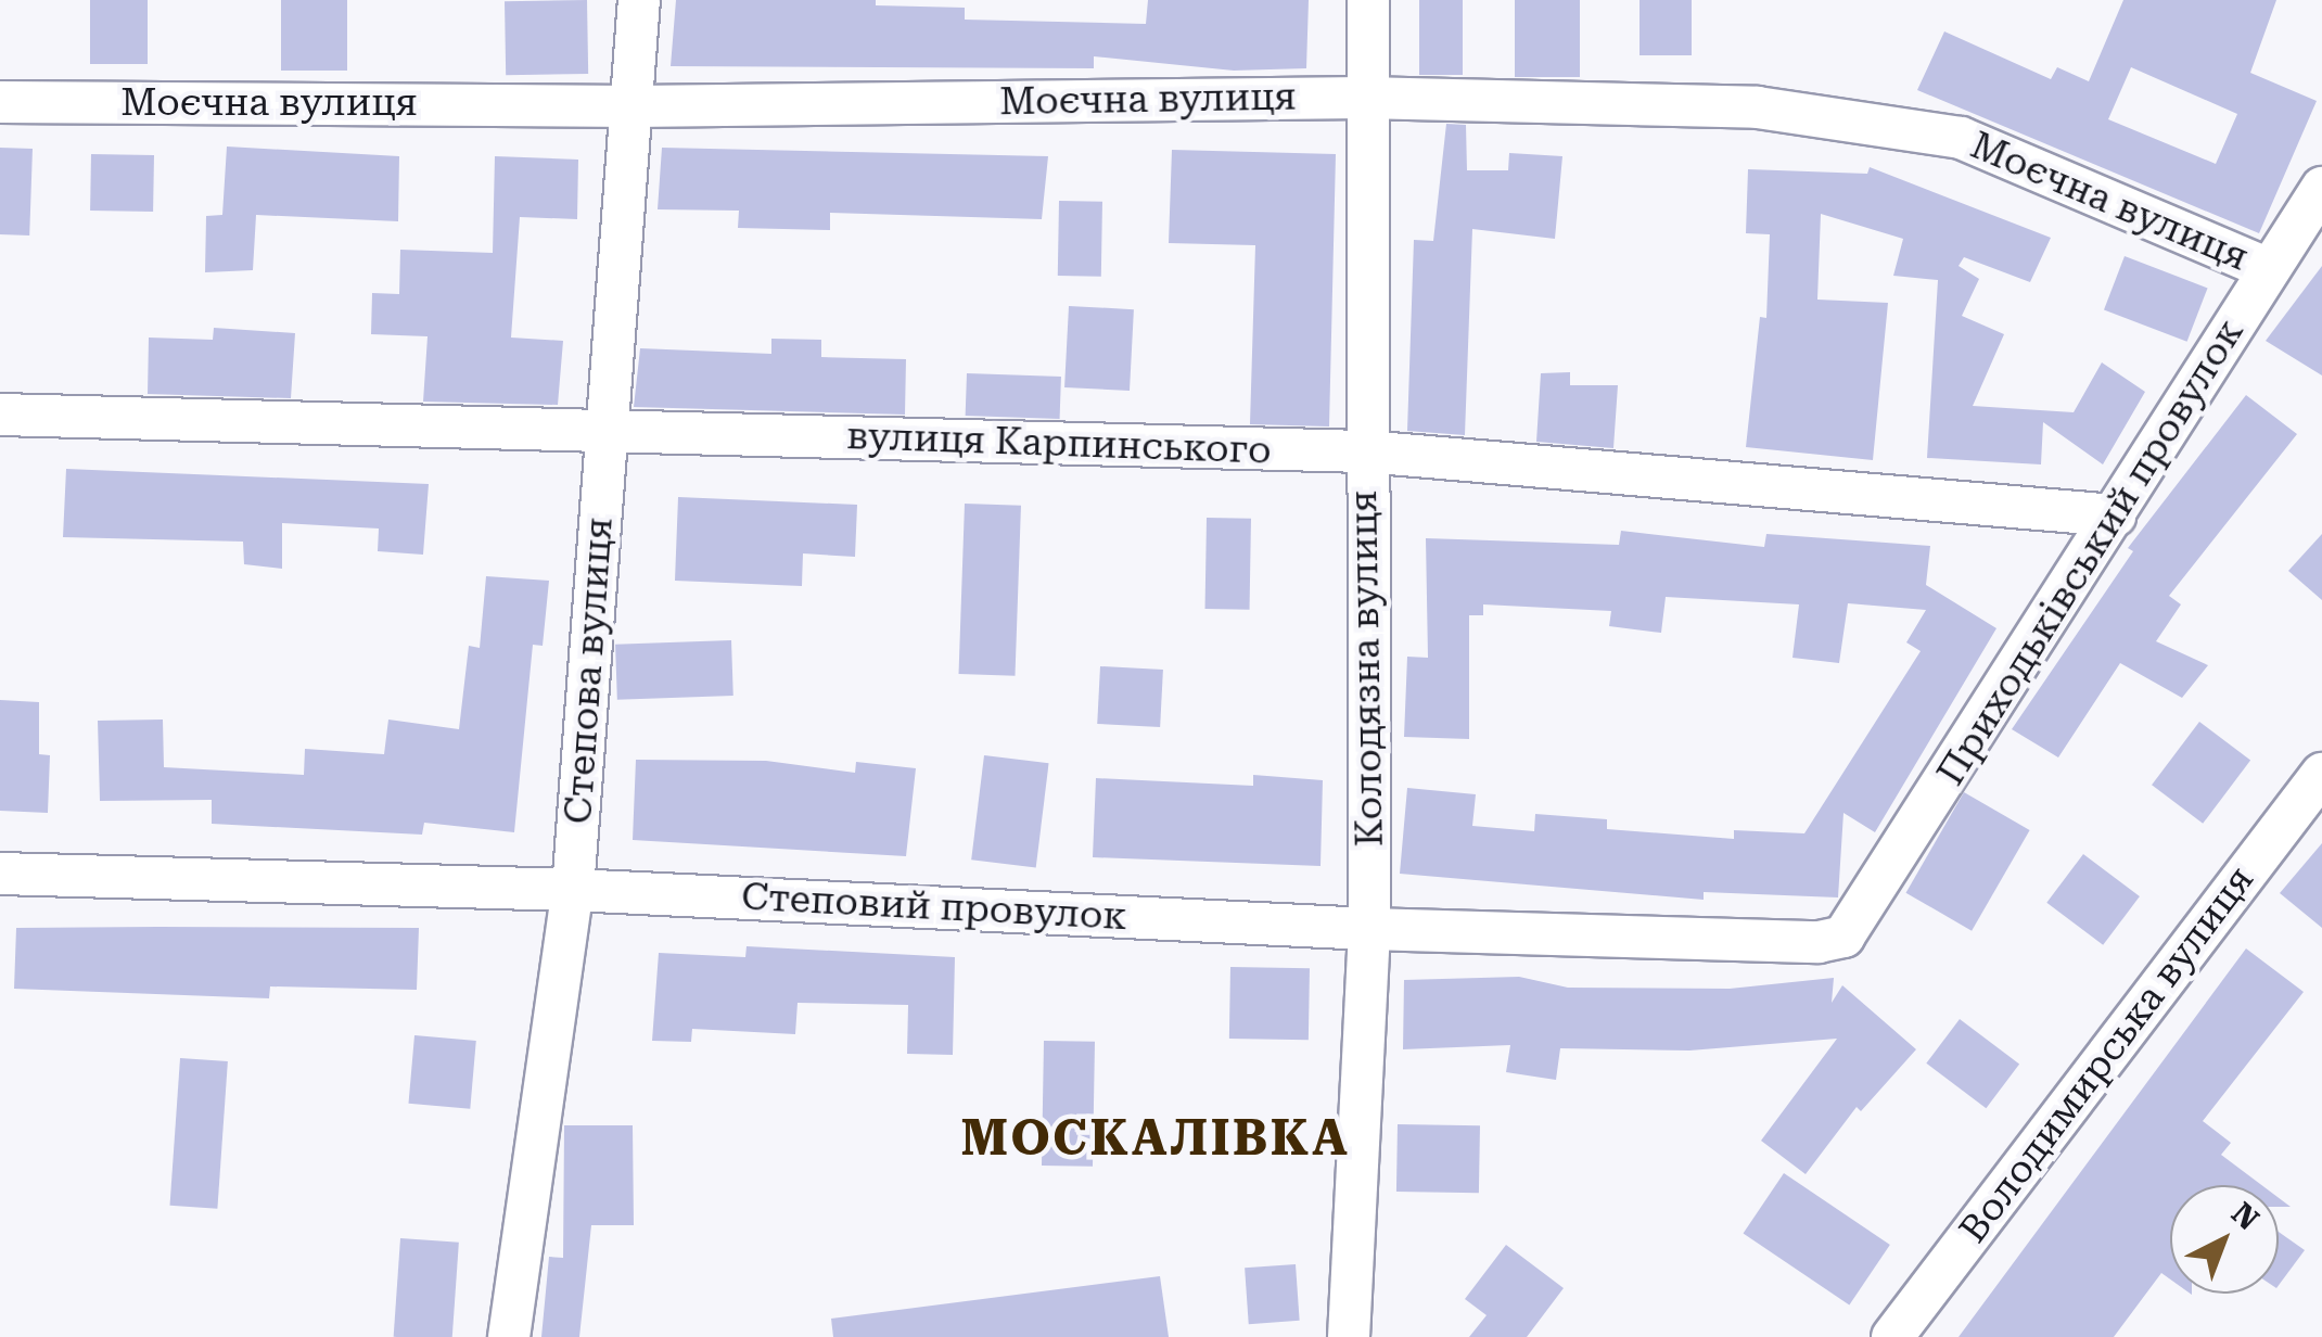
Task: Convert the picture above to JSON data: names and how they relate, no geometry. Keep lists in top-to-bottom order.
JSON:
{
  "streets": {
    "street": [
      "Моєчна вулиця",
      "вулиця Карпинського",
      "Приходьківський провулок",
      "Колодязна вулиця",
      "Степова вулиця",
      "Степовий провулок",
      "Володимирська вулиця"
    ]
  },
  "crossings": [
    ["Моєчна вулиця", "Приходьківський провулок"],
    ["Моєчна вулиця", "Колодязна вулиця"],
    ["Моєчна вулиця", "Степова вулиця"],
    ["вулиця Карпинського", "Приходьківський провулок"],
    ["вулиця Карпинського", "Колодязна вулиця"],
    ["вулиця Карпинського", "Степова вулиця"],
    ["Приходьківський провулок", "Степовий провулок"],
    ["Колодязна вулиця", "Степовий провулок"],
    ["Степова вулиця", "Степовий провулок"]
  ],
  "districts": ["МОСКАЛІВКА"],
  "north": "top right"
}
